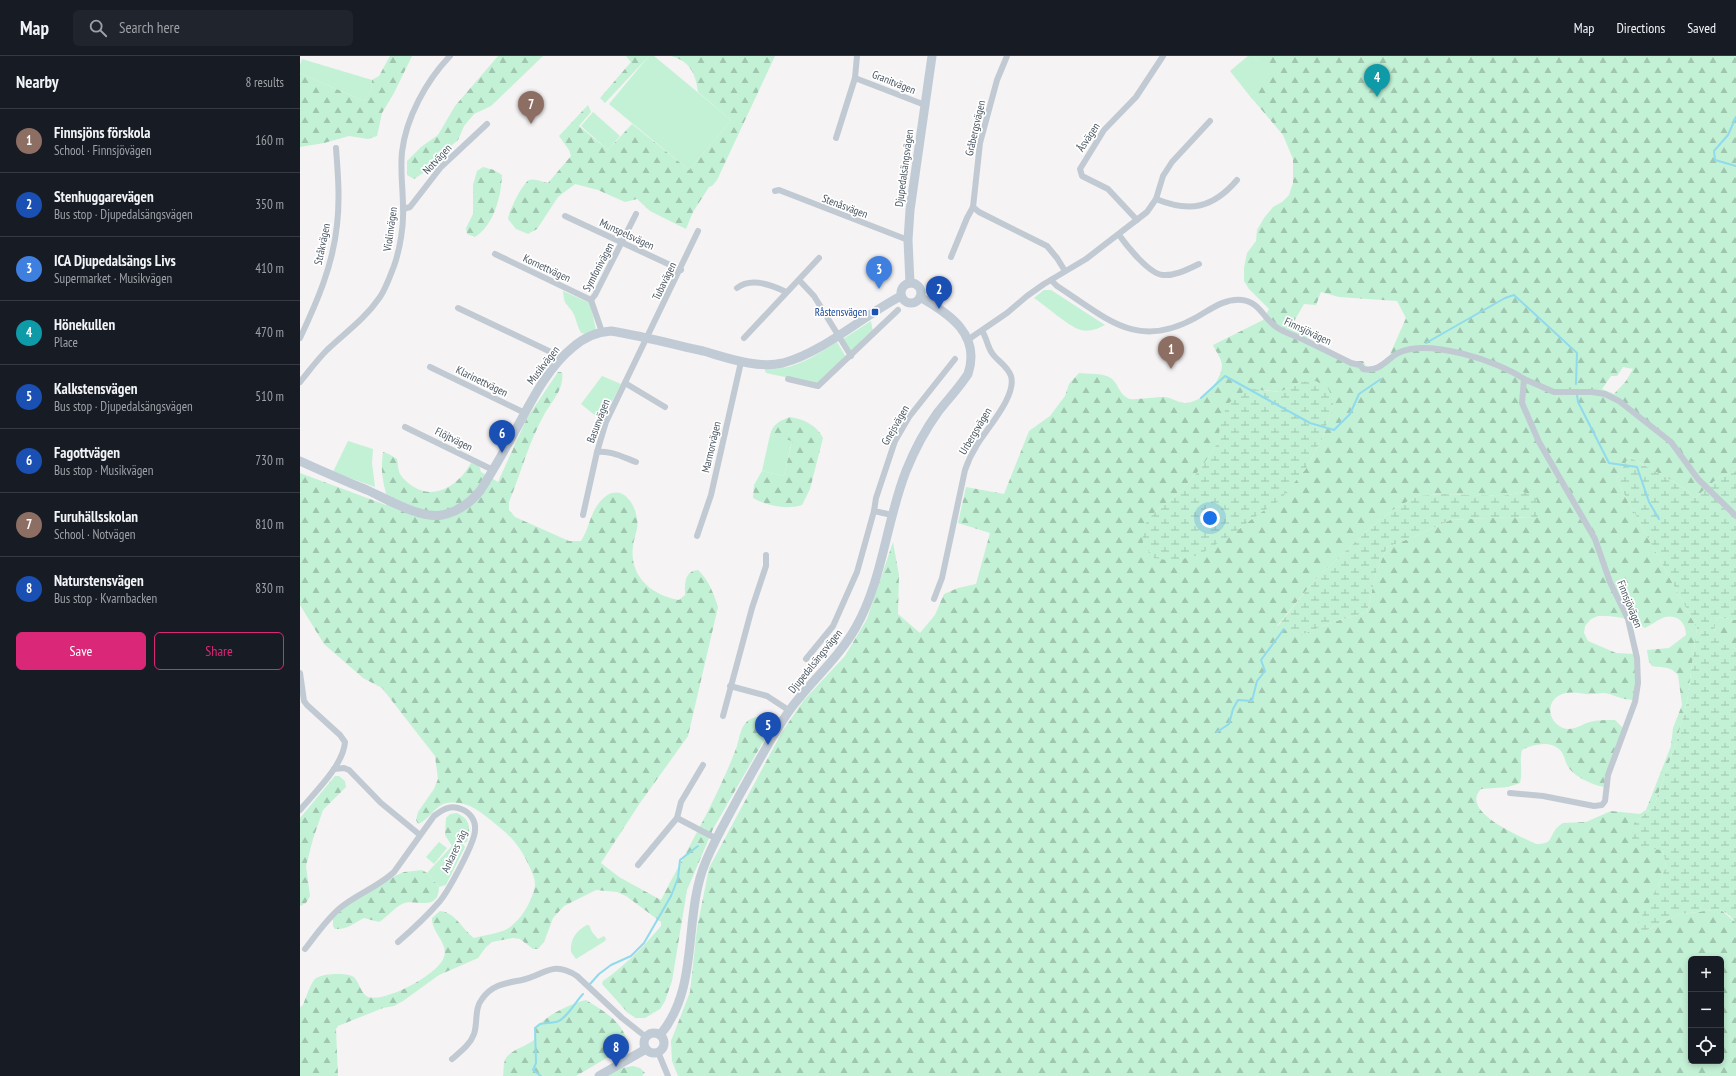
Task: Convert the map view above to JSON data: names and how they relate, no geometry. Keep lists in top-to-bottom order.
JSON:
{
  "streets": {
    "street": [
      "Granitvägen",
      "Gråbergsvägen",
      "Åsvägen",
      "Notvägen",
      "Djupedalsängsvägen",
      "Stenåsvägen",
      "Violinvägen",
      "Munspelsvägen",
      "Stråkvägen",
      "Symfonivägen",
      "Kornettvägen",
      "Tubavägen",
      "Finnsjövägen",
      "Musikvägen",
      "Klarinettvägen",
      "Basunvägen",
      "Gnejsvägen",
      "Urbergsvägen",
      "Flöjtvägen",
      "Marmorvägen",
      "Ankares väg"
    ]
  },
  "crossings": [
    ["Granitvägen", "Djupedalsängsvägen"],
    ["Notvägen", "Violinvägen"],
    ["Djupedalsängsvägen", "Stenåsvägen"],
    ["Djupedalsängsvägen", "Musikvägen"],
    ["Munspelsvägen", "Symfonivägen"],
    ["Munspelsvägen", "Tubavägen"],
    ["Symfonivägen", "Kornettvägen"],
    ["Symfonivägen", "Musikvägen"],
    ["Tubavägen", "Musikvägen"],
    ["Tubavägen", "Basunvägen"],
    ["Musikvägen", "Klarinettvägen"],
    ["Musikvägen", "Basunvägen"],
    ["Musikvägen", "Flöjtvägen"],
    ["Musikvägen", "Marmorvägen"]
  ],
  "places": {
    "transit": ["Råstensvägen"]
  },
  "page": {
    "header": "Map",
    "search": "Search here",
    "nav": ["Map", "Directions", "Saved"],
    "heading": ["Nearby", "8 results"],
    "pins": [
      "4",
      "7",
      "3",
      "2",
      "1",
      "6",
      "5",
      "8"
    ],
    "list": [
      {
        "mark": "1",
        "name": "Finnsjöns förskola",
        "note": "School · Finnsjövägen",
        "value": "160 m"
      },
      {
        "mark": "2",
        "name": "Stenhuggarevägen",
        "note": "Bus stop · Djupedalsängsvägen",
        "value": "350 m"
      },
      {
        "mark": "3",
        "name": "ICA Djupedalsängs Livs",
        "note": "Supermarket · Musikvägen",
        "value": "410 m"
      },
      {
        "mark": "4",
        "name": "Hönekullen",
        "note": "Place",
        "value": "470 m"
      },
      {
        "mark": "5",
        "name": "Kalkstensvägen",
        "note": "Bus stop · Djupedalsängsvägen",
        "value": "510 m"
      },
      {
        "mark": "6",
        "name": "Fagottvägen",
        "note": "Bus stop · Musikvägen",
        "value": "730 m"
      },
      {
        "mark": "7",
        "name": "Furuhällsskolan",
        "note": "School · Notvägen",
        "value": "810 m"
      },
      {
        "mark": "8",
        "name": "Naturstensvägen",
        "note": "Bus stop · Kvarnbacken",
        "value": "830 m"
      }
    ],
    "buttons": ["Save", "Share"],
    "map_buttons": ["+", "−"]
  }
}
